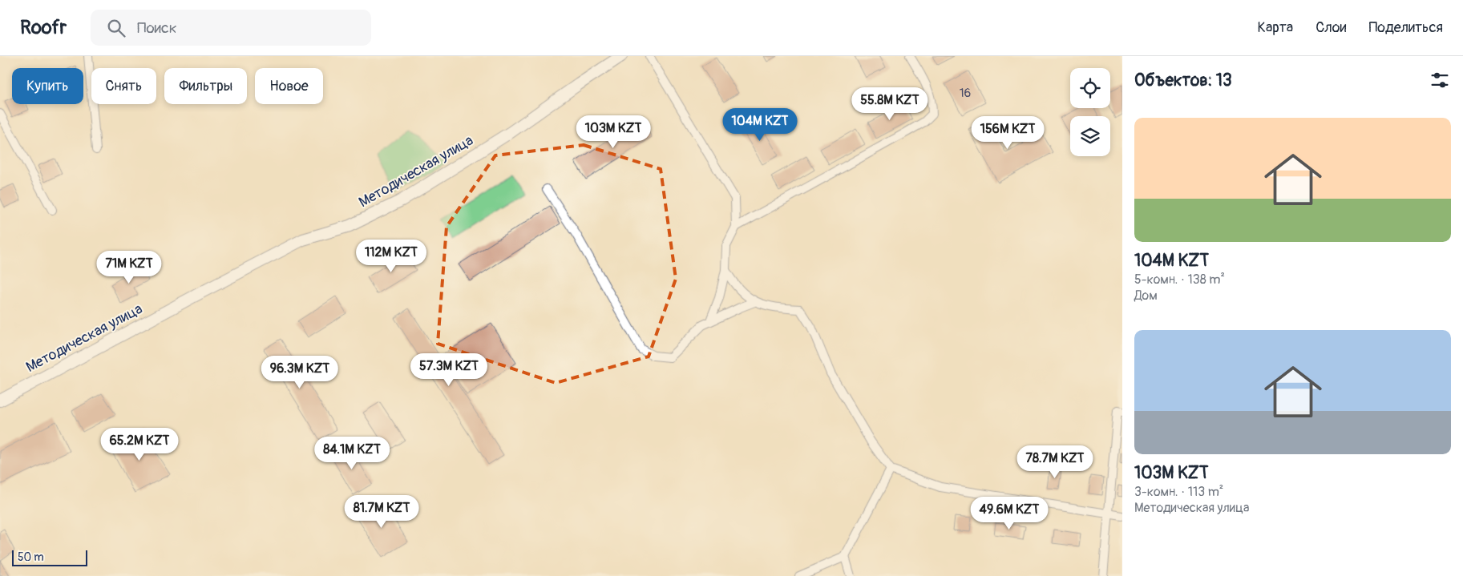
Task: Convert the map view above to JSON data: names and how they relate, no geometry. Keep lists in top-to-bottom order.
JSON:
{
  "streets": {
    "main road": ["Методическая улица"]
  },
  "house_numbers": ["16"],
  "scale_bar": "50 m",
  "page": {
    "header": "Roofr",
    "search": "Поиск",
    "nav": ["Карта", "Слои", "Поделиться"],
    "heading": "Объектов: 13",
    "chip": [
      "Купить",
      "Снять",
      "Фильтры",
      "Новое"
    ],
    "price": [
      "55.8M KZT",
      "104M KZT",
      "103M KZT",
      "156M KZT",
      "112M KZT",
      "71M KZT",
      "57.3M KZT",
      "96.3M KZT",
      "65.2M KZT",
      "84.1M KZT",
      "78.7M KZT",
      "81.7M KZT",
      "49.6M KZT"
    ],
    "list": [
      {
        "name": "104M KZT",
        "note": "5-комн. · 138 m² · Дом"
      },
      {
        "name": "103M KZT",
        "note": "3-комн. · 113 m² · Методическая улица"
      }
    ],
    "scale": "50 m"
  }
}
